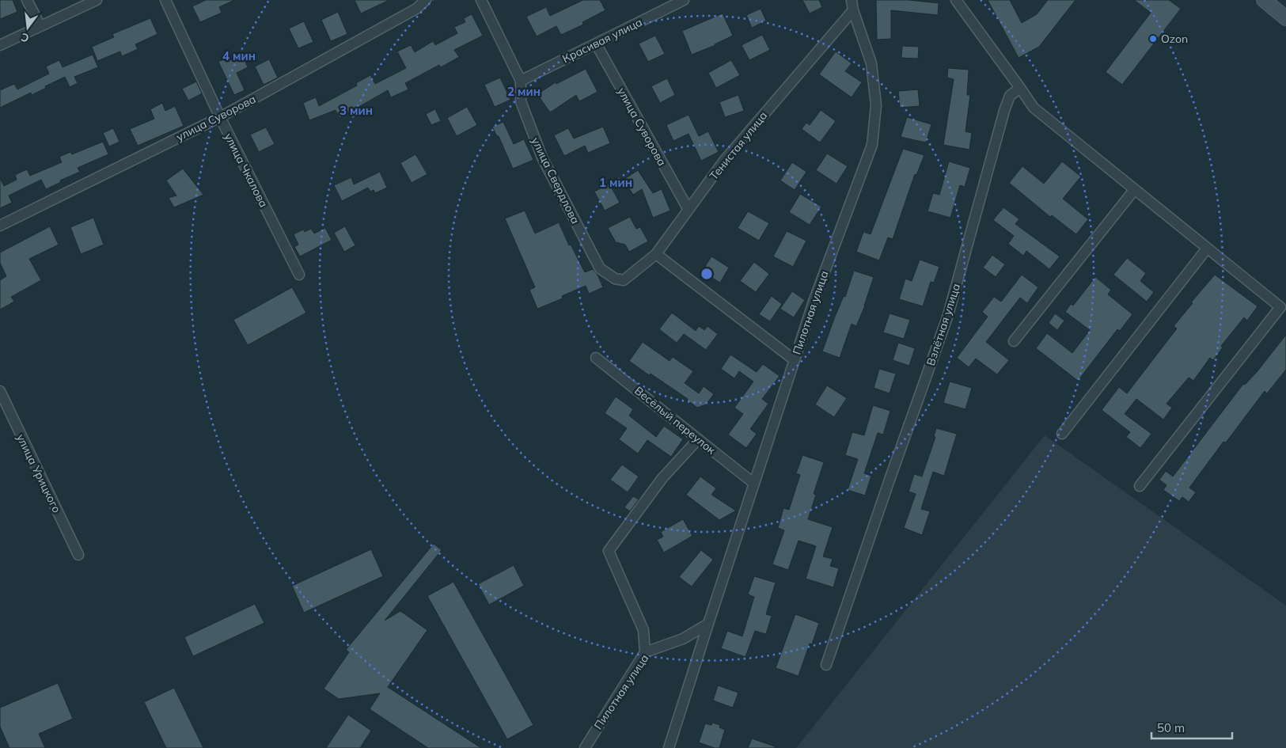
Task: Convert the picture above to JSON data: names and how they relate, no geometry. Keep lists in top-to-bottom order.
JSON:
{
  "streets": {
    "street": [
      "Красивая улица",
      "улица Суворова",
      "Тенистая улица",
      "улица Чкалова",
      "улица Свердлова",
      "Пилотная улица",
      "Взлётная улица",
      "Весёлый переулок",
      "улица Урицкого"
    ]
  },
  "crossings": [
    ["Красивая улица", "улица Суворова"],
    ["Красивая улица", "улица Свердлова"],
    ["улица Суворова", "Тенистая улица"],
    ["улица Суворова", "улица Чкалова"],
    ["Тенистая улица", "улица Свердлова"],
    ["Тенистая улица", "Пилотная улица"],
    ["Пилотная улица", "Весёлый переулок"]
  ],
  "places": ["Ozon"],
  "scale_bar": "50 m",
  "north": "bottom",
  "rings": [
    "4 мин",
    "2 мин",
    "3 мин",
    "1 мин"
  ]
}
